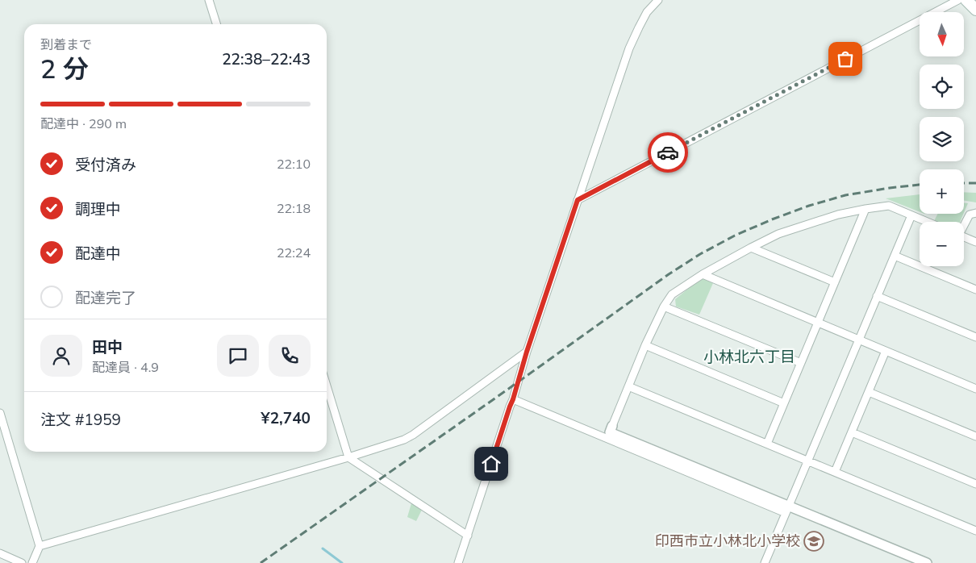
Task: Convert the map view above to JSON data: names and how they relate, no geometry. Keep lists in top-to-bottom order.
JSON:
{
  "districts": ["小林北六丁目"],
  "places": {
    "school or university": ["印西市立小林北小学校"]
  },
  "north": "bottom",
  "page": {
    "map_buttons": ["+", "−"],
    "heading": ["2 分", "到着まで", "22:38–22:43"],
    "panel": [
      "田中",
      "配達員 · 4.9",
      "注文 #1959",
      "¥2,740"
    ],
    "bar": "配達中 · 290 m",
    "list": [
      ["受付済み", "22:10"],
      ["調理中", "22:18"],
      ["配達中", "22:24"],
      "配達完了"
    ]
  }
}
